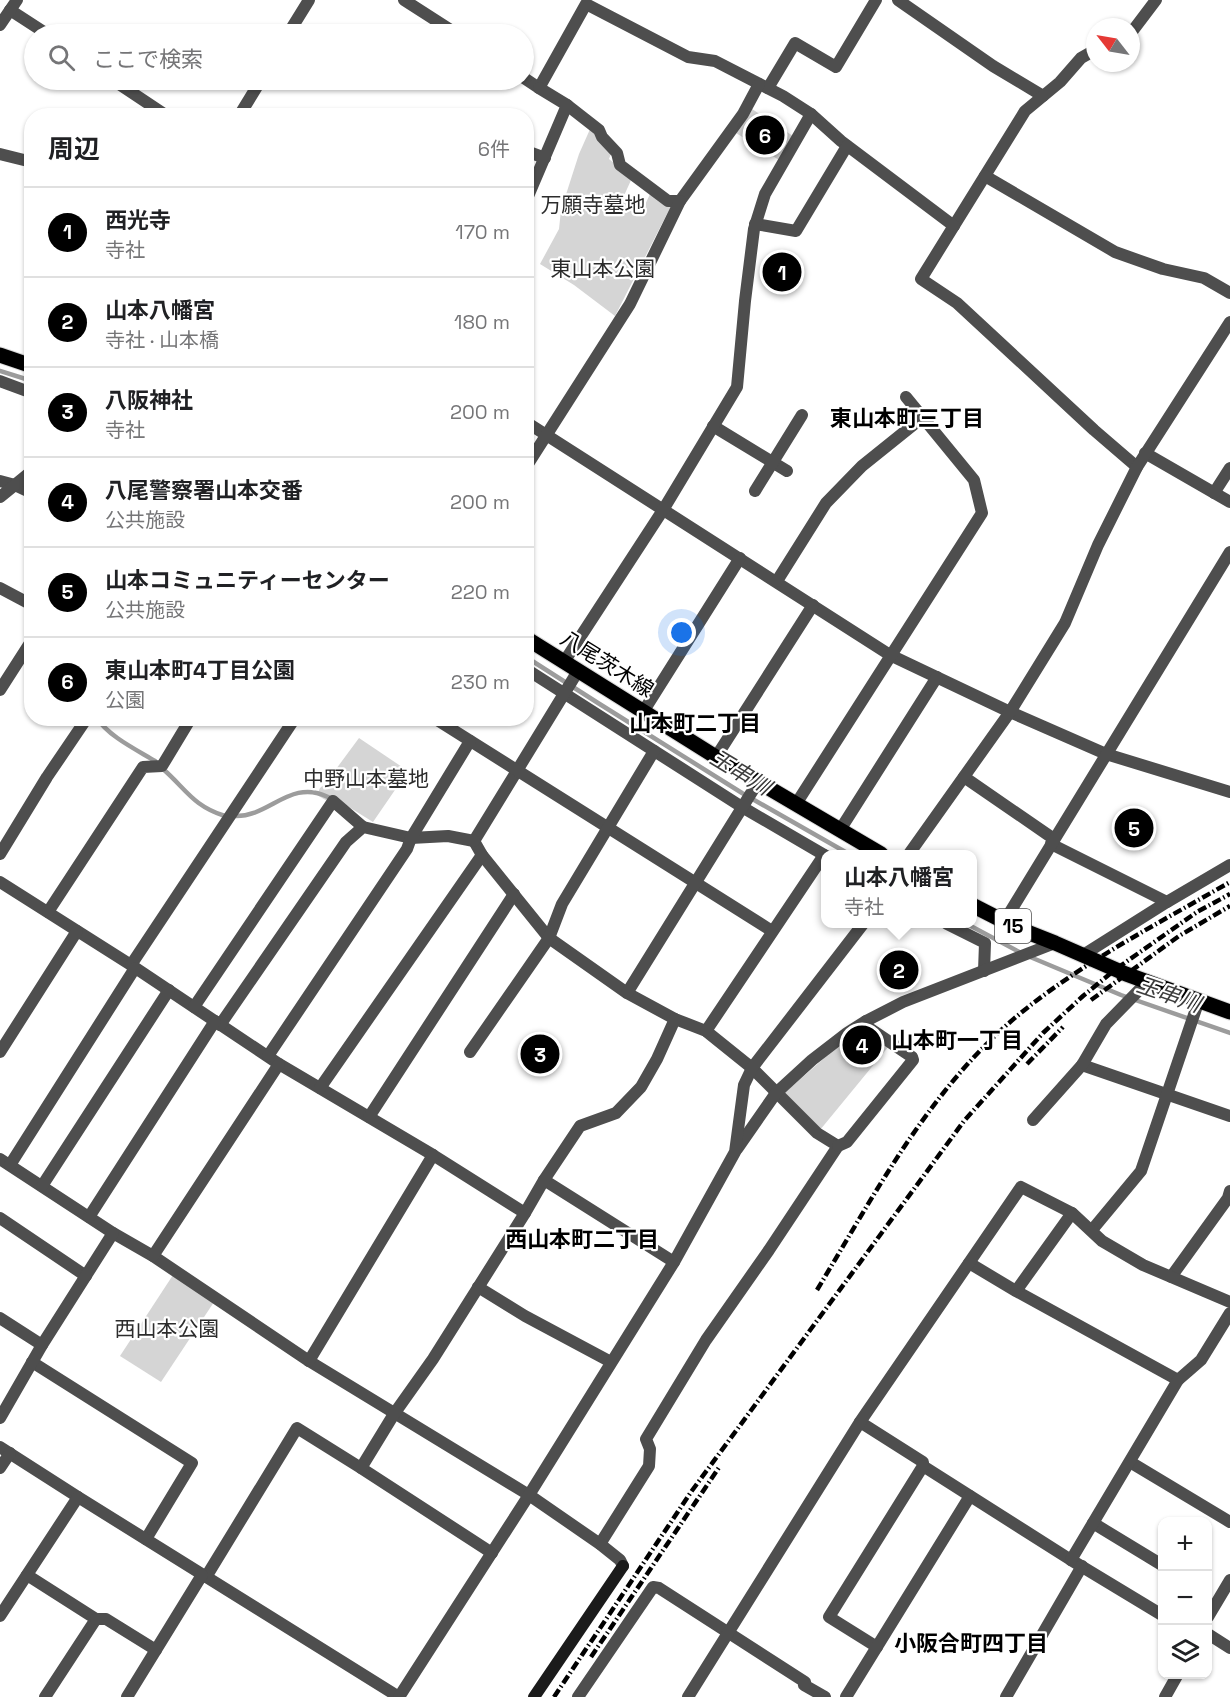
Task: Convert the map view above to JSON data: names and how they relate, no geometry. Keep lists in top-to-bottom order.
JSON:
{
  "streets": {
    "main road": ["八尾茨木線", "15"]
  },
  "districts": [
    "東山本町三丁目",
    "山本町二丁目",
    "山本町一丁目",
    "西山本町二丁目",
    "小阪合町四丁目"
  ],
  "water": ["玉串川"],
  "parks": [
    "万願寺墓地",
    "東山本公園",
    "中野山本墓地",
    "西山本公園"
  ],
  "north": "top left",
  "page": {
    "search": "ここで検索",
    "heading": ["周辺", "6件"],
    "pins": [
      "6",
      "1",
      "5",
      "2",
      "4",
      "3"
    ],
    "list": [
      {
        "mark": "1",
        "name": "西光寺",
        "note": "寺社",
        "value": "170 m"
      },
      {
        "mark": "2",
        "name": "山本八幡宮",
        "note": "寺社 · 山本橋",
        "value": "180 m"
      },
      {
        "mark": "3",
        "name": "八阪神社",
        "note": "寺社",
        "value": "200 m"
      },
      {
        "mark": "4",
        "name": "八尾警察署山本交番",
        "note": "公共施設",
        "value": "200 m"
      },
      {
        "mark": "5",
        "name": "山本コミュニティーセンター",
        "note": "公共施設",
        "value": "220 m"
      },
      {
        "mark": "6",
        "name": "東山本町4丁目公園",
        "note": "公園",
        "value": "230 m"
      }
    ],
    "popup": ["山本八幡宮", "寺社"],
    "map_buttons": ["+", "−"]
  }
}
